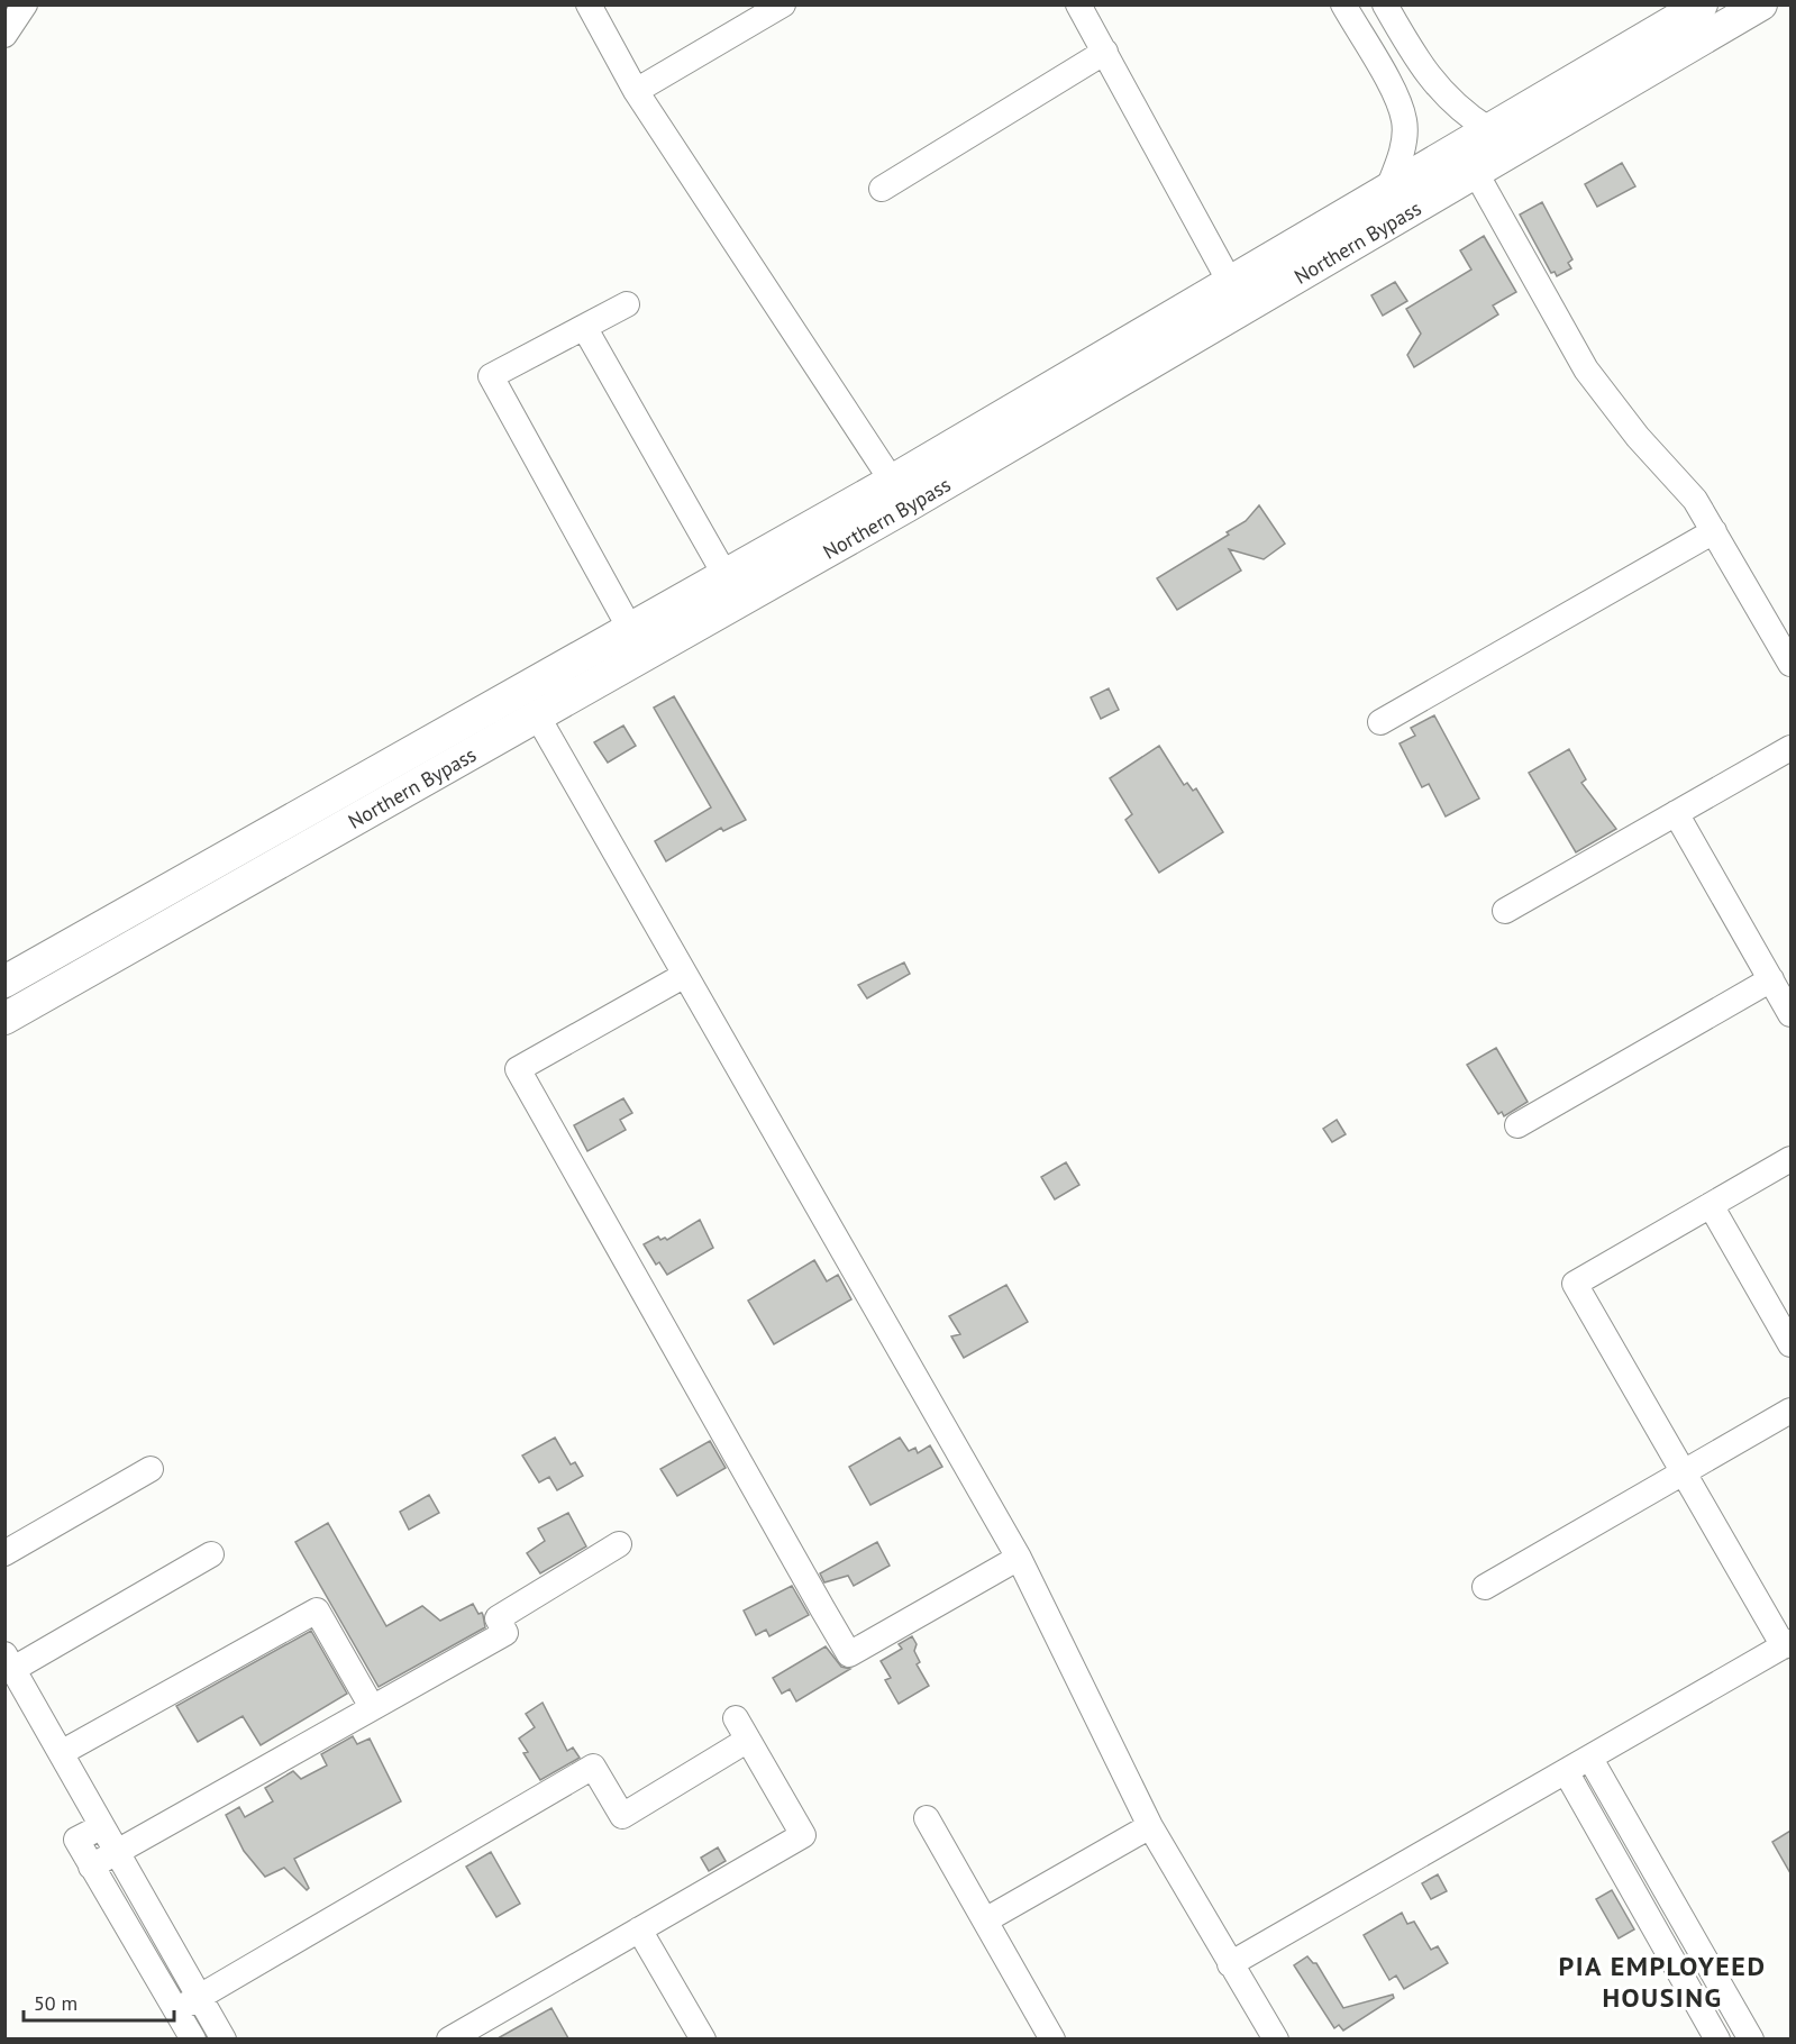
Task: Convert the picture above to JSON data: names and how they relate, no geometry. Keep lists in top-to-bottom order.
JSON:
{
  "streets": {
    "main road": ["Northern Bypass"]
  },
  "districts": ["PIA EMPLOYEED HOUSING"],
  "scale_bar": "50 m"
}
